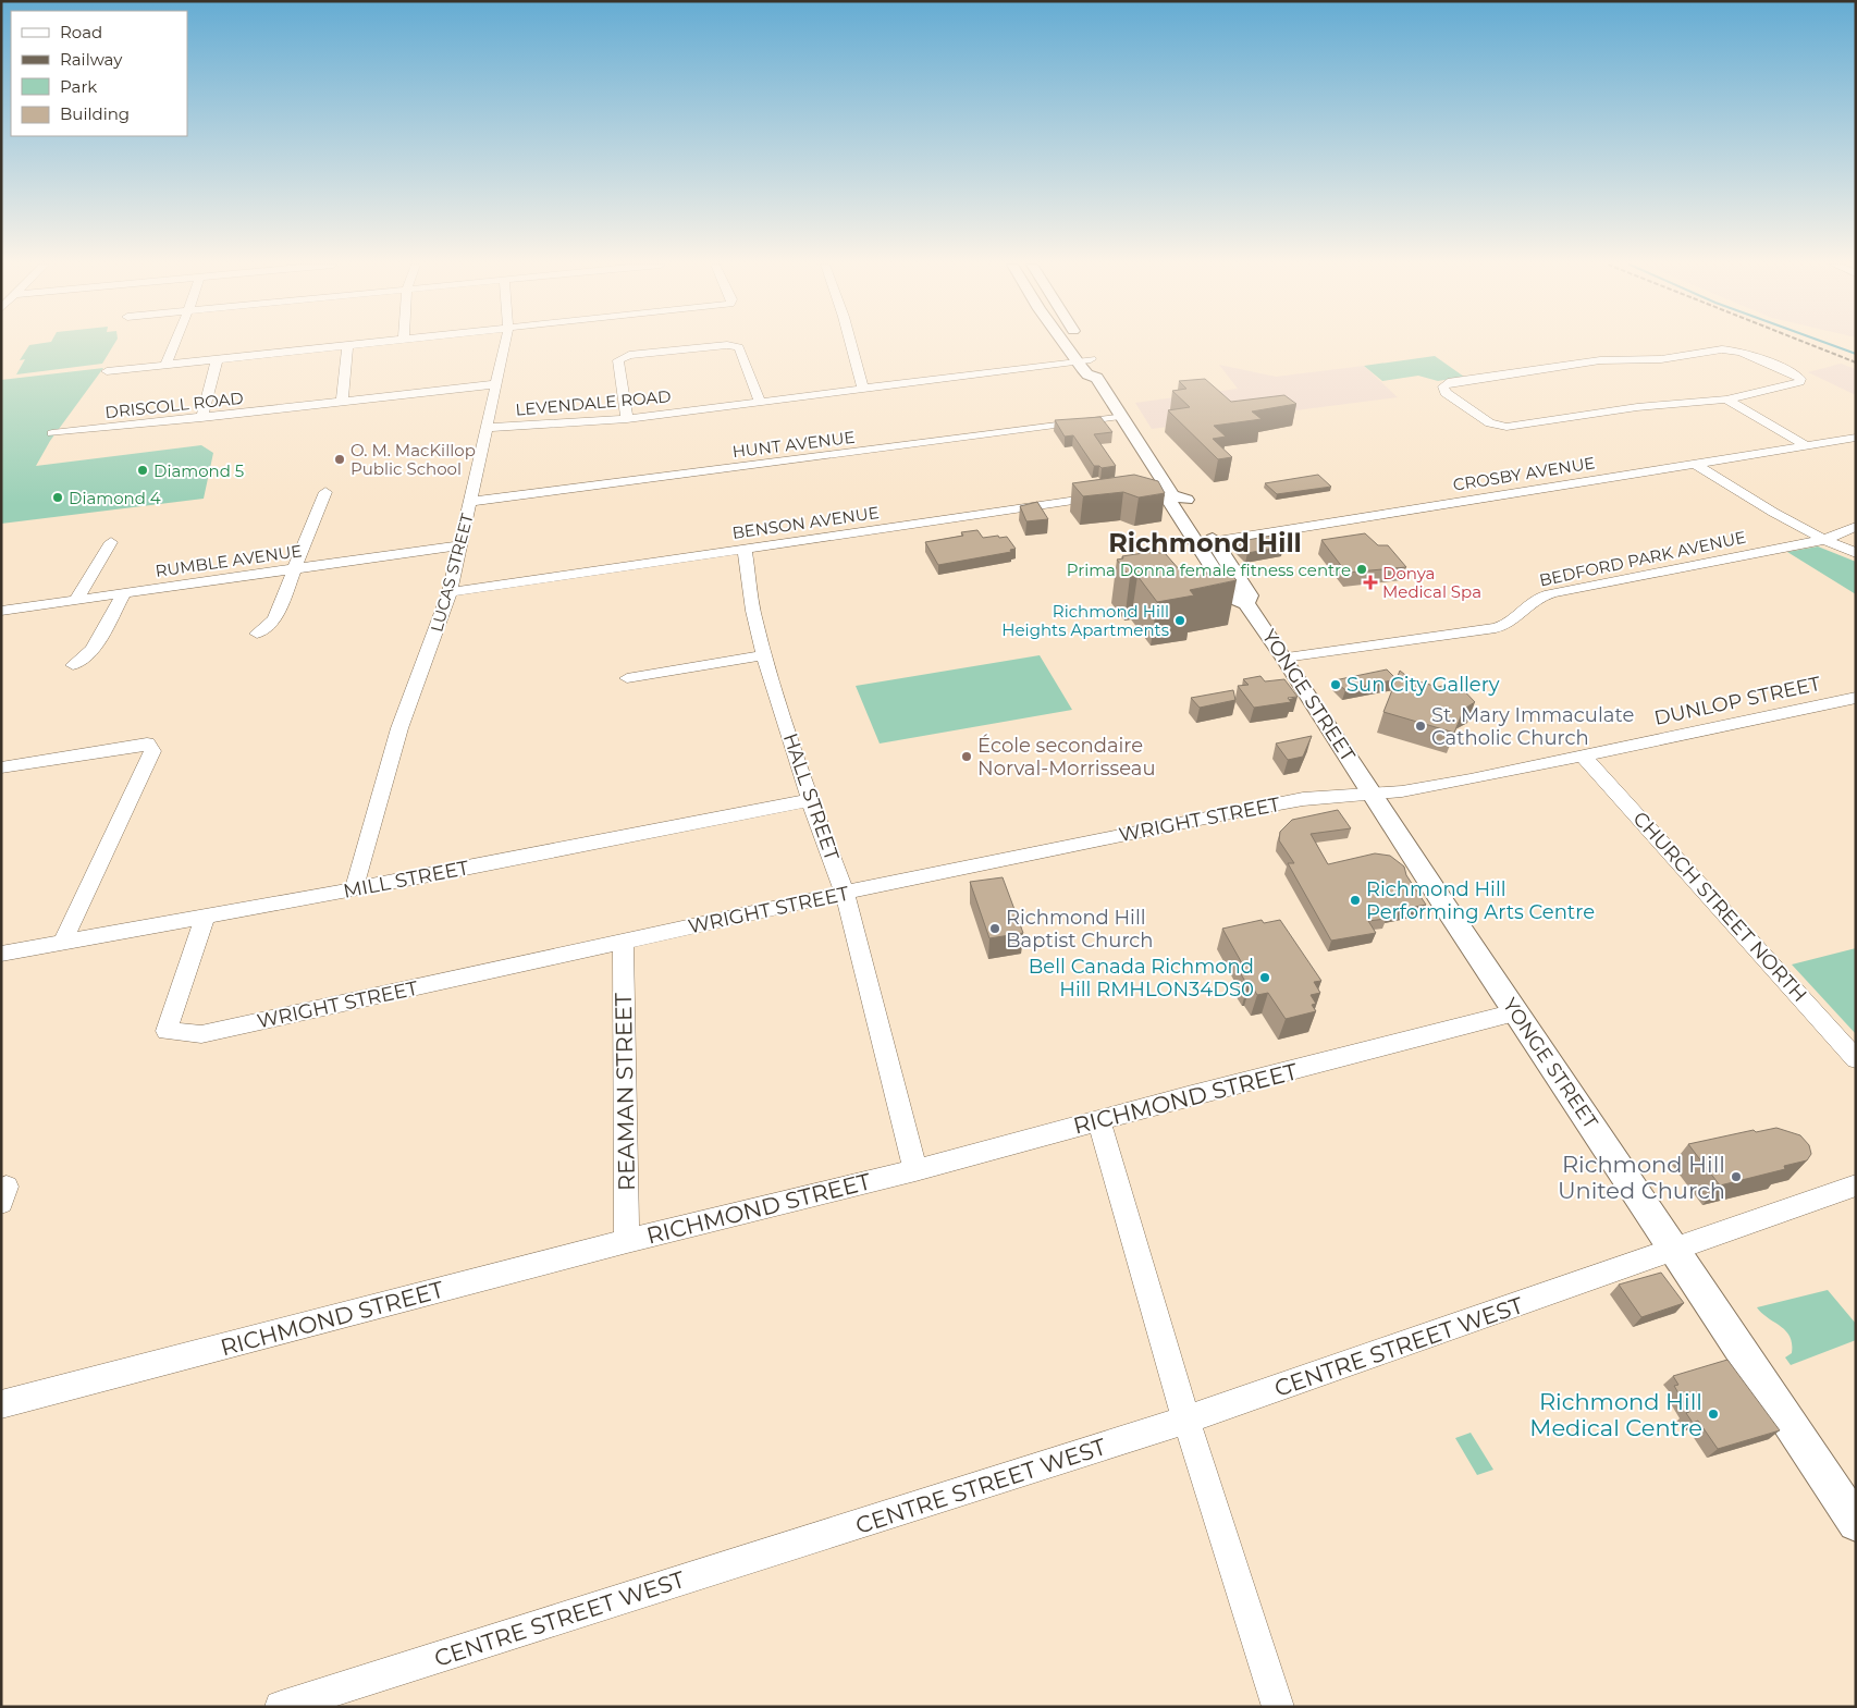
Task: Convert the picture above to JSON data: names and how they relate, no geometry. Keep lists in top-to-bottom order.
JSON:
{
  "streets": {
    "main road": ["YONGE STREET"],
    "street": [
      "LEVENDALE ROAD",
      "DRISCOLL ROAD",
      "HUNT AVENUE",
      "CROSBY AVENUE",
      "BENSON AVENUE",
      "BEDFORD PARK AVENUE",
      "RUMBLE AVENUE",
      "LUCAS STREET",
      "DUNLOP STREET",
      "HALL STREET",
      "WRIGHT STREET",
      "MILL STREET",
      "CHURCH STREET NORTH",
      "REAMAN STREET",
      "RICHMOND STREET",
      "CENTRE STREET WEST"
    ]
  },
  "crossings": [
    ["LEVENDALE ROAD", "LUCAS STREET"],
    ["LEVENDALE ROAD", "YONGE STREET"],
    ["DRISCOLL ROAD", "LUCAS STREET"],
    ["HUNT AVENUE", "LUCAS STREET"],
    ["HUNT AVENUE", "YONGE STREET"],
    ["CROSBY AVENUE", "YONGE STREET"],
    ["BENSON AVENUE", "LUCAS STREET"],
    ["BENSON AVENUE", "HALL STREET"],
    ["BEDFORD PARK AVENUE", "YONGE STREET"],
    ["RUMBLE AVENUE", "LUCAS STREET"],
    ["LUCAS STREET", "MILL STREET"],
    ["YONGE STREET", "DUNLOP STREET"],
    ["YONGE STREET", "WRIGHT STREET"],
    ["YONGE STREET", "RICHMOND STREET"],
    ["YONGE STREET", "CENTRE STREET WEST"],
    ["DUNLOP STREET", "WRIGHT STREET"],
    ["DUNLOP STREET", "CHURCH STREET NORTH"],
    ["HALL STREET", "WRIGHT STREET"],
    ["HALL STREET", "MILL STREET"],
    ["HALL STREET", "RICHMOND STREET"],
    ["WRIGHT STREET", "MILL STREET"],
    ["WRIGHT STREET", "REAMAN STREET"],
    ["REAMAN STREET", "RICHMOND STREET"]
  ],
  "districts": ["Richmond Hill"],
  "places": {
    "other": [
      "O. M. MacKillop Public School",
      "Diamond 5",
      "Diamond 4",
      "Prima Donna female fitness centre",
      "Richmond Hill Heights Apartments",
      "Sun City Gallery",
      "St. Mary Immaculate Catholic Church",
      "École secondaire Norval-Morrisseau",
      "Richmond Hill Performing Arts Centre",
      "Richmond Hill Baptist Church",
      "Bell Canada Richmond Hill RMHLON34DS0",
      "Richmond Hill United Church",
      "Richmond Hill Medical Centre"
    ],
    "health": ["Donya Medical Spa"]
  },
  "legend": [
    "Road",
    "Railway",
    "Park",
    "Building"
  ]
}
